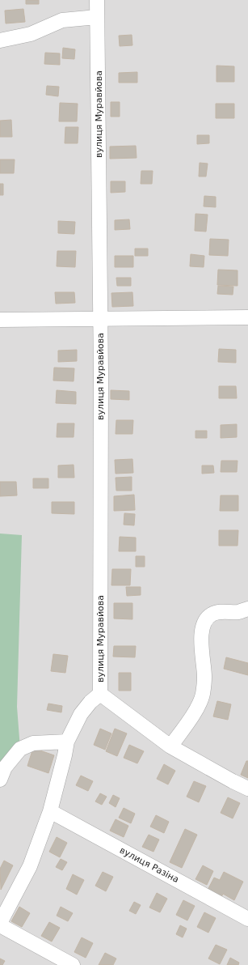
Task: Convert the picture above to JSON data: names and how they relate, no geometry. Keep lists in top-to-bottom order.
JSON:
{
  "streets": {
    "street": ["вулиця Муравйова", "вулиця Разіна"]
  },
  "crossings": [
    ["вулиця Муравйова", "вулиця Разіна"]
  ]
}
